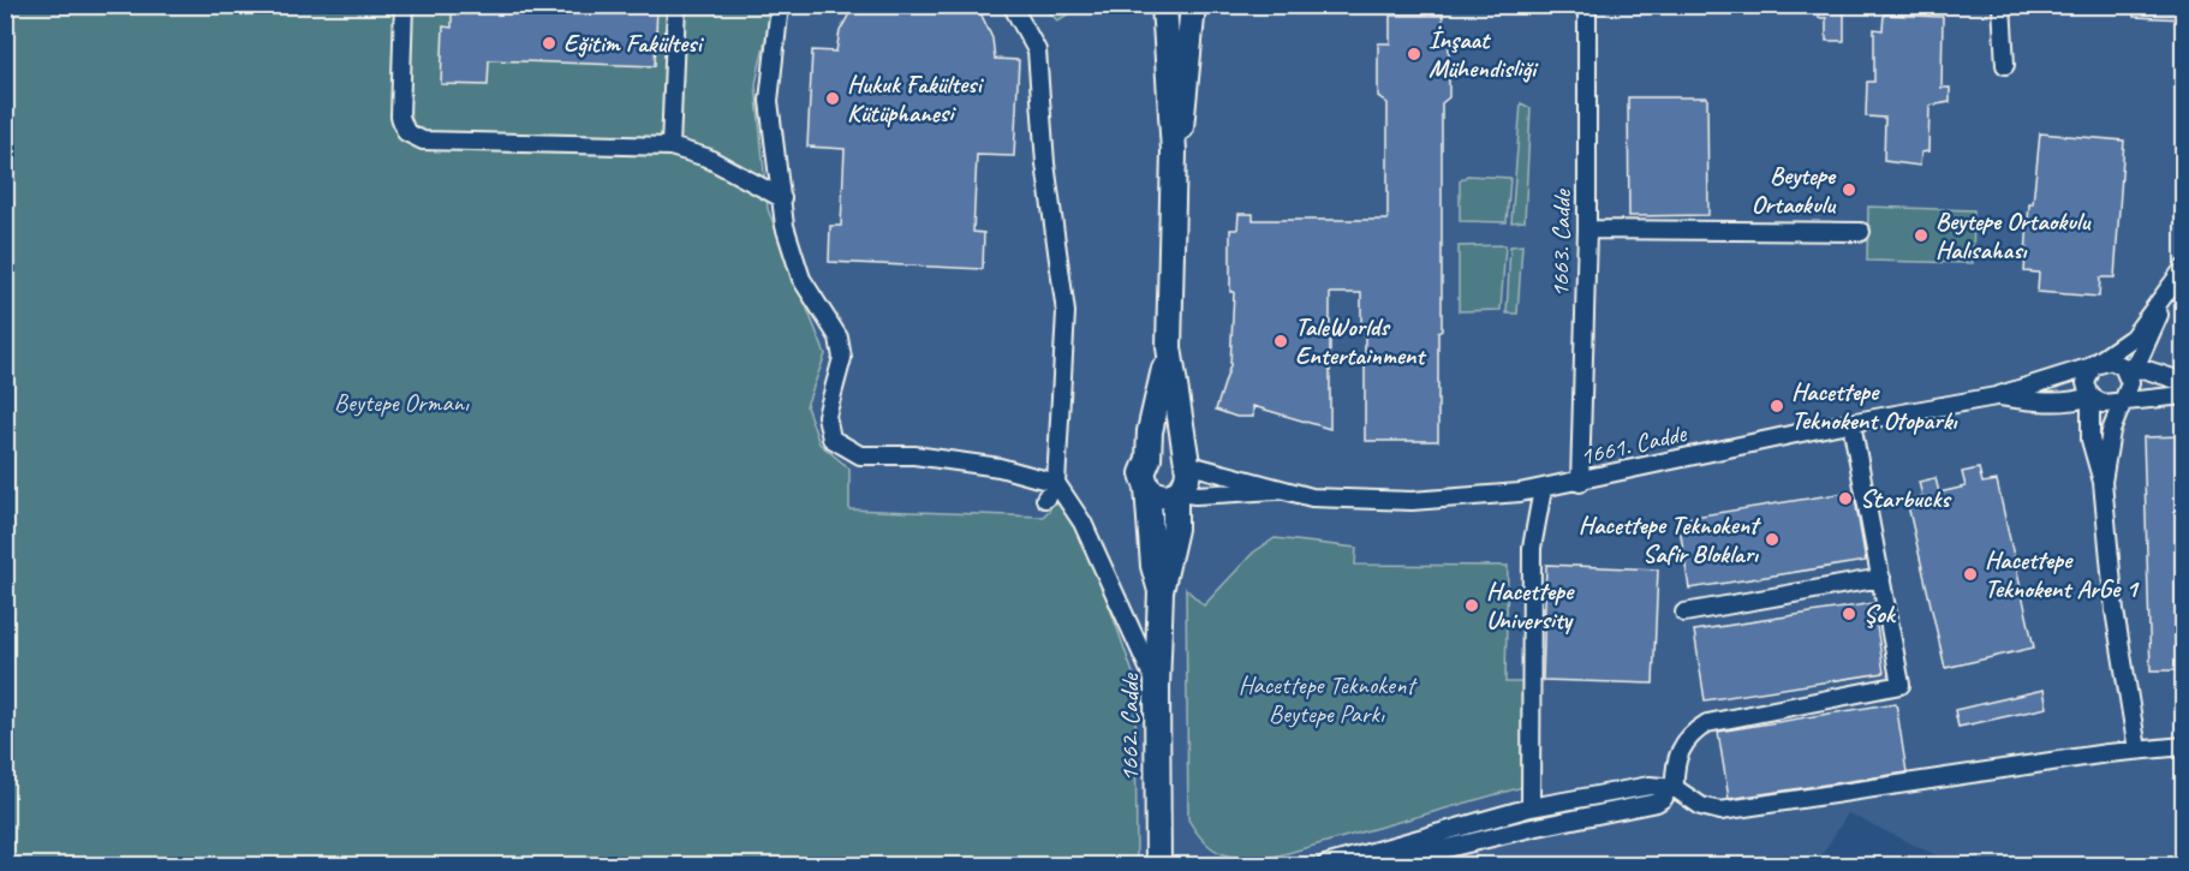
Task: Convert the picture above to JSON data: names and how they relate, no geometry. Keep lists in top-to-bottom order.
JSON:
{
  "streets": {
    "street": ["1663. Cadde", "1661. Cadde", "1662. Cadde"]
  },
  "crossings": [
    ["1663. Cadde", "1661. Cadde"],
    ["1661. Cadde", "1662. Cadde"]
  ],
  "parks": ["Beytepe Ormanı", "Hacettepe Teknokent Beytepe Parkı"],
  "places": [
    "Eğitim Fakültesi",
    "İnşaat Mühendisliği",
    "Hukuk Fakültesi Kütüphanesi",
    "Beytepe Ortaokulu",
    "Beytepe Ortaokulu Halısahası",
    "TaleWorlds Entertainment",
    "Hacettepe Teknokent Otoparkı",
    "Starbucks",
    "Hacettepe Teknokent Safir Blokları",
    "Hacettepe Teknokent ArGe 1",
    "Hacettepe University",
    "Şok"
  ]
}
